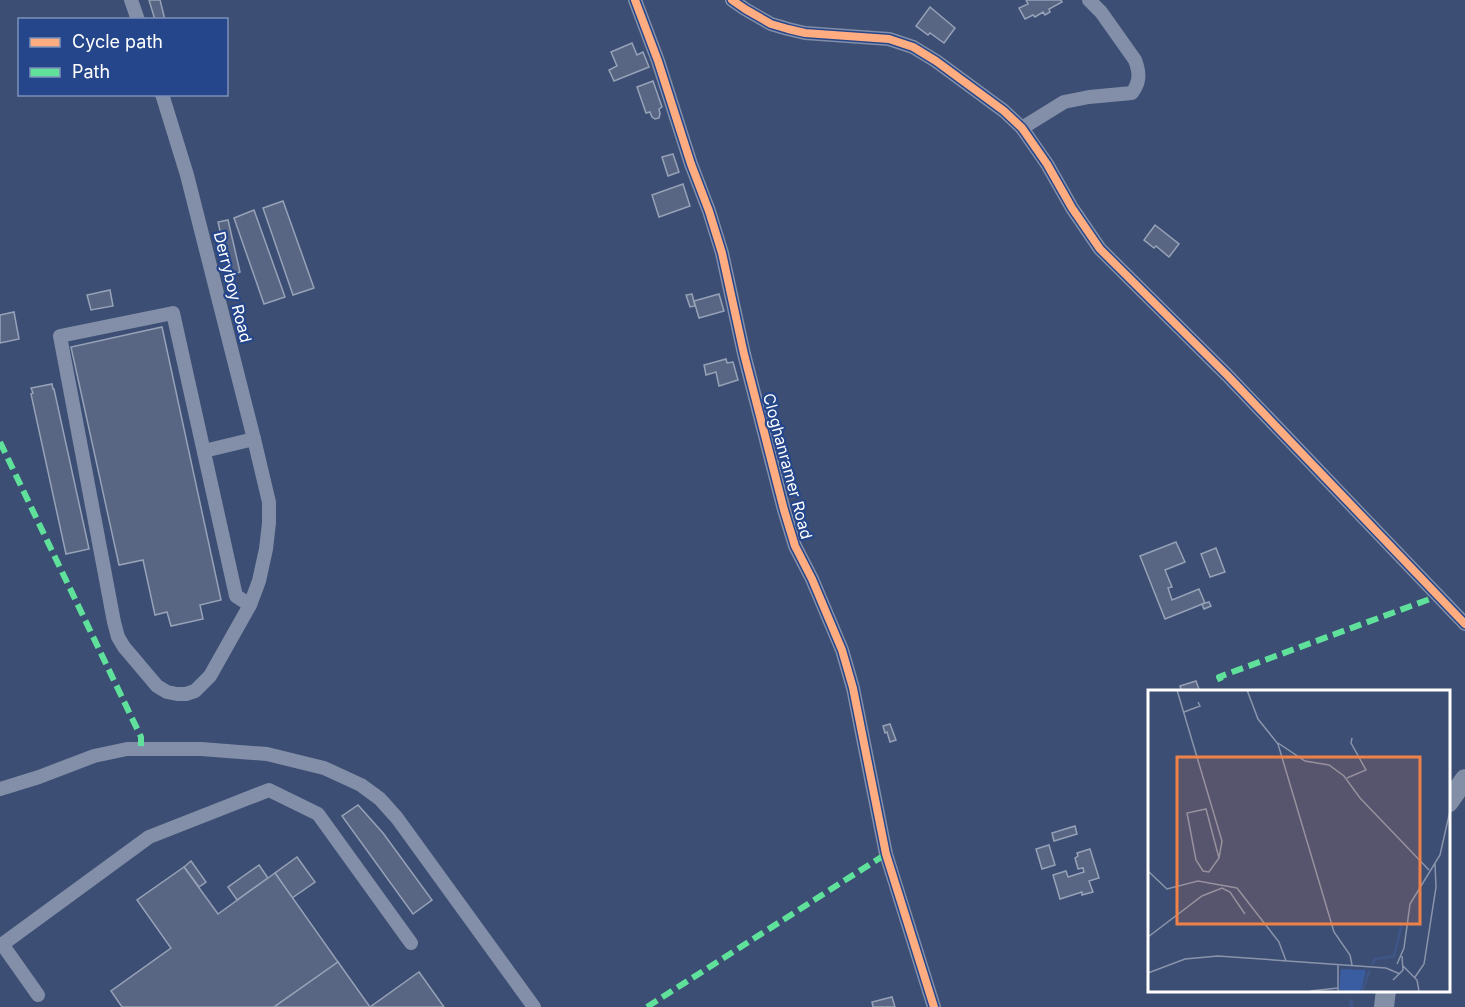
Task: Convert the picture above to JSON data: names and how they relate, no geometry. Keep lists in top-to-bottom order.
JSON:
{
  "streets": {
    "street": ["Derryboy Road", "Cloghanramer Road"]
  },
  "legend": ["Cycle path", "Path"]
}
